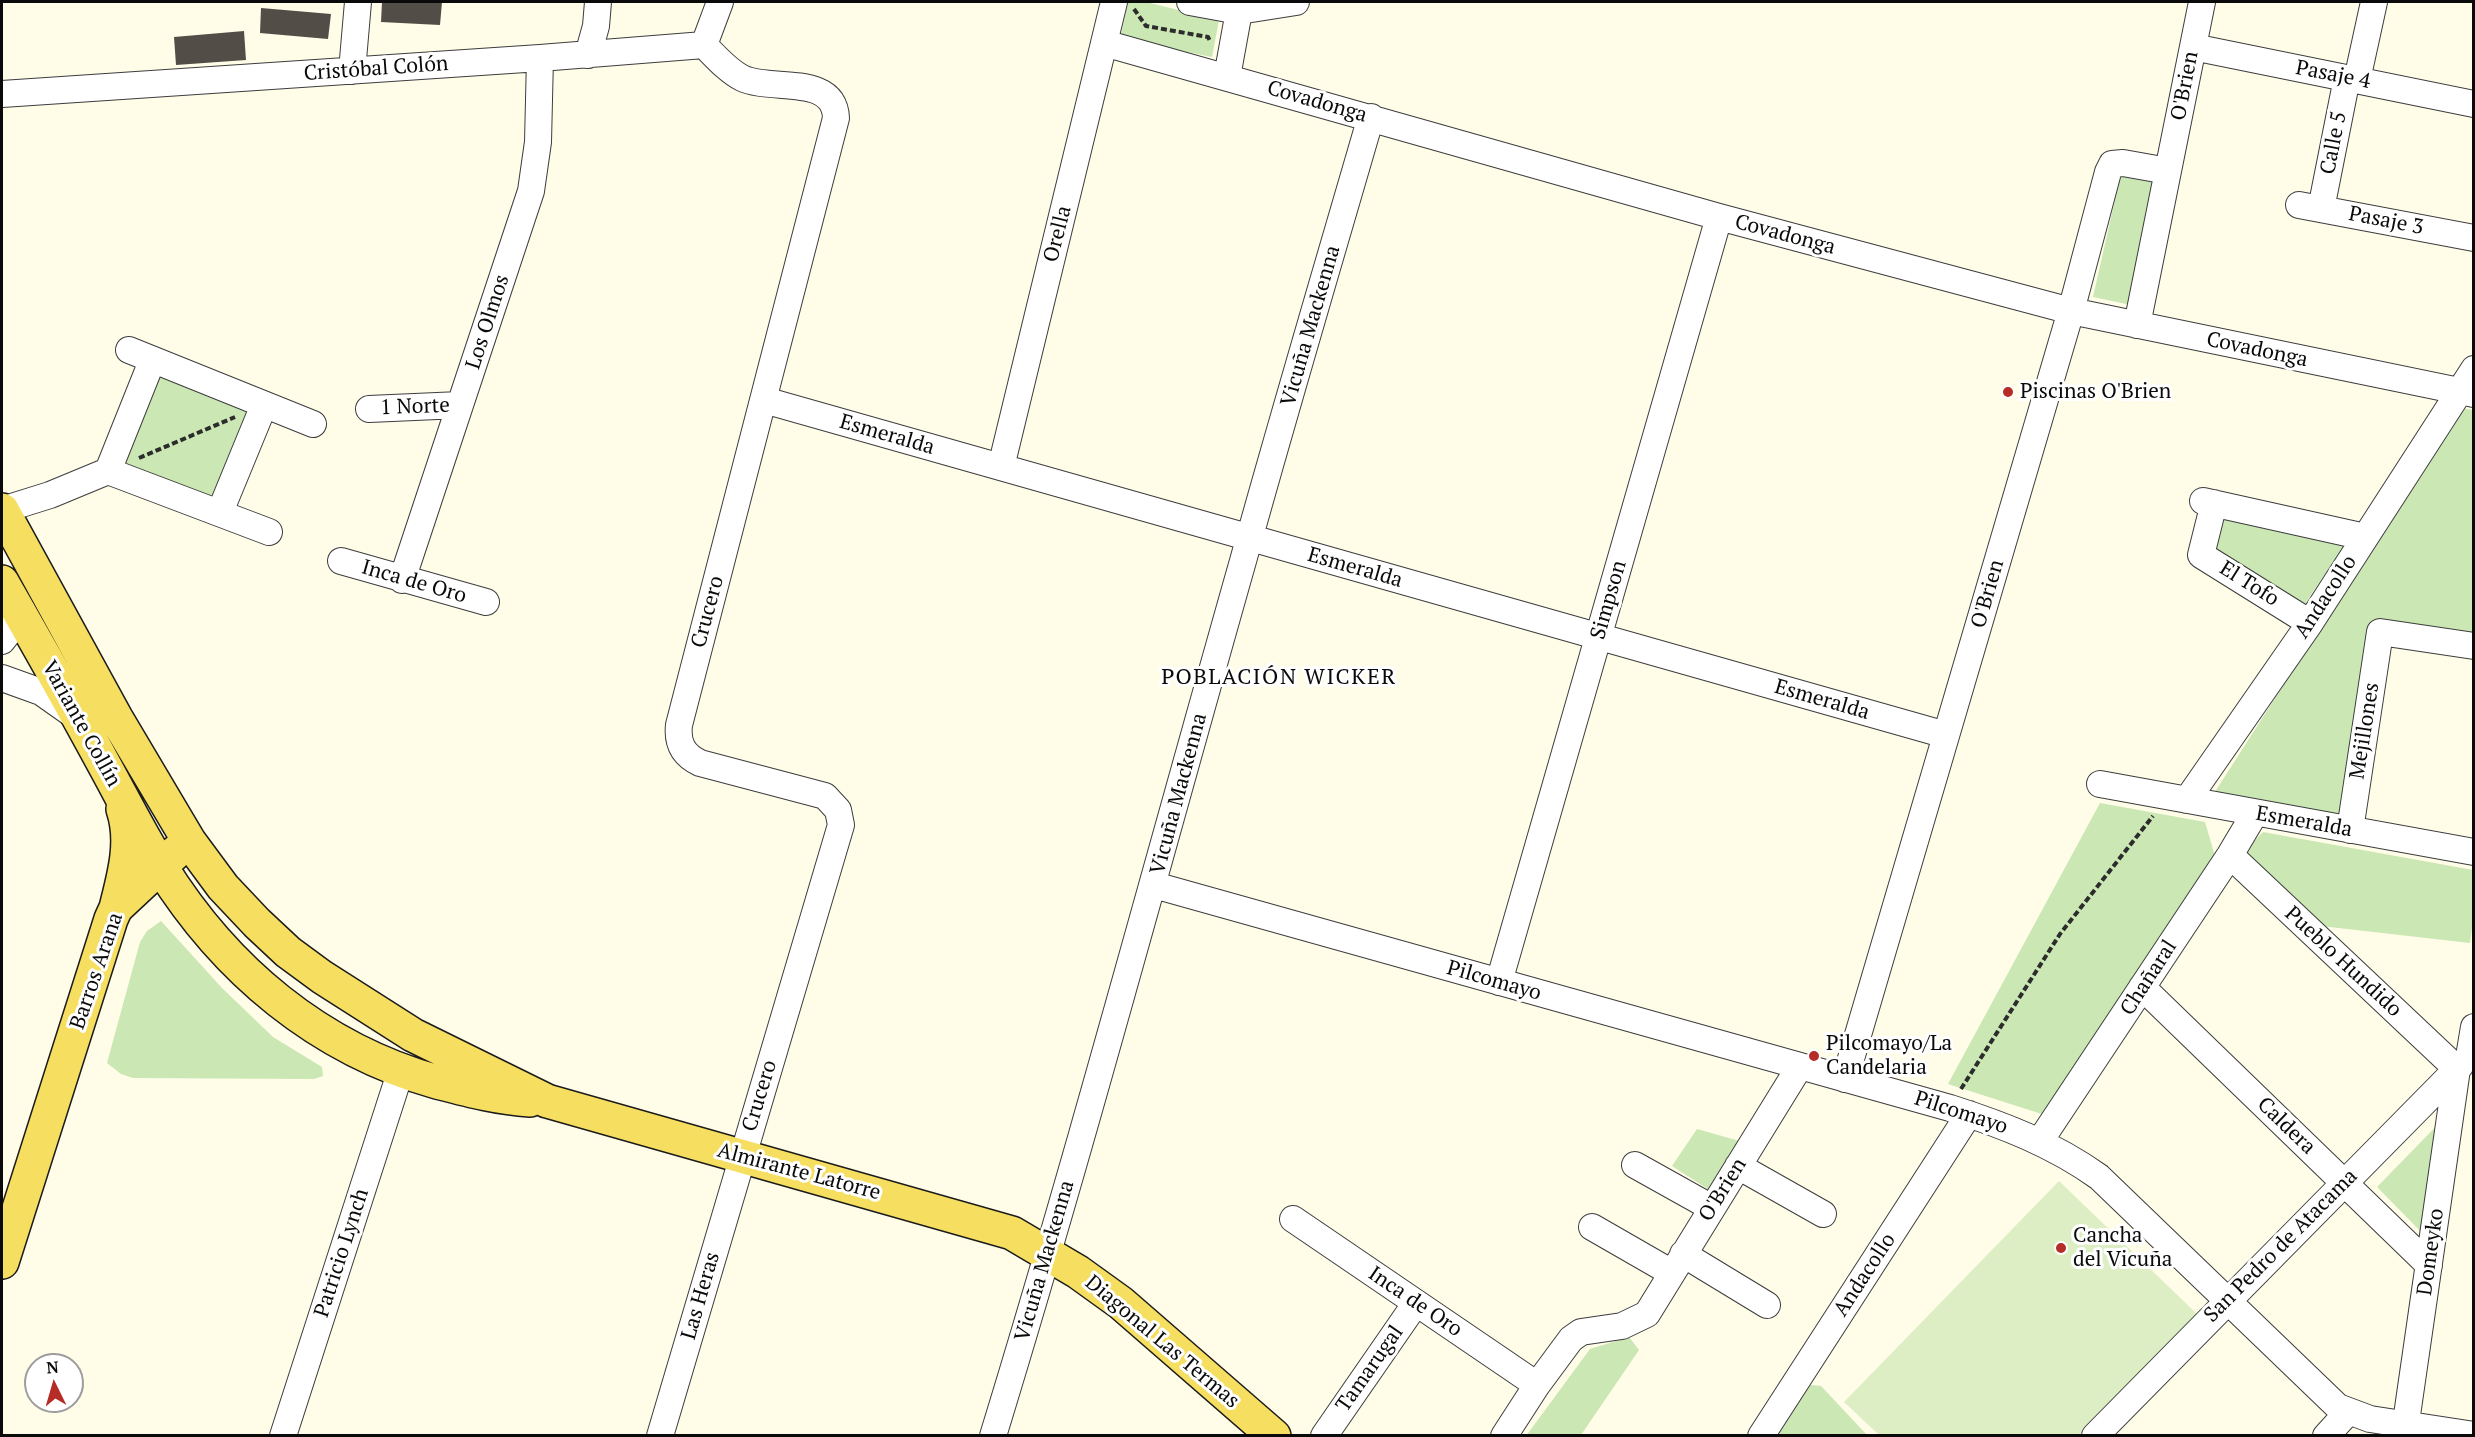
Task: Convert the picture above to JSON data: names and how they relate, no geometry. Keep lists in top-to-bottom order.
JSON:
{
  "streets": {
    "main road": [
      "Variante Collín",
      "Barros Arana",
      "Almirante Latorre",
      "Diagonal Las Termas"
    ],
    "street": [
      "Cristóbal Colón",
      "Pasaje 4",
      "O'Brien",
      "Covadonga",
      "Calle 5",
      "Pasaje 3",
      "Orella",
      "Los Olmos",
      "Vicuña Mackenna",
      "1 Norte",
      "Esmeralda",
      "Inca de Oro",
      "El Tofo",
      "Andacollo",
      "Simpson",
      "Crucero",
      "Mejillones",
      "Pueblo Hundido",
      "Chañaral",
      "Pilcomayo",
      "Caldera",
      "San Pedro de Atacama",
      "Domeyko",
      "Patricio Lynch",
      "Las Heras",
      "Tamarugal"
    ]
  },
  "crossings": [
    ["Cristóbal Colón", "Los Olmos"],
    ["Cristóbal Colón", "Crucero"],
    ["Pasaje 4", "O'Brien"],
    ["Pasaje 4", "Calle 5"],
    ["O'Brien", "Covadonga"],
    ["O'Brien", "Esmeralda"],
    ["O'Brien", "Inca de Oro"],
    ["O'Brien", "Pilcomayo"],
    ["Covadonga", "Orella"],
    ["Covadonga", "Vicuña Mackenna"],
    ["Covadonga", "Andacollo"],
    ["Covadonga", "Simpson"],
    ["Calle 5", "Pasaje 3"],
    ["Orella", "Esmeralda"],
    ["Los Olmos", "1 Norte"],
    ["Los Olmos", "Inca de Oro"],
    ["Vicuña Mackenna", "Esmeralda"],
    ["Vicuña Mackenna", "Pilcomayo"],
    ["Vicuña Mackenna", "Almirante Latorre"],
    ["Vicuña Mackenna", "Diagonal Las Termas"],
    ["Esmeralda", "Andacollo"],
    ["Esmeralda", "Simpson"],
    ["Esmeralda", "Crucero"],
    ["Esmeralda", "Mejillones"],
    ["Esmeralda", "Chañaral"],
    ["Inca de Oro", "Tamarugal"],
    ["El Tofo", "Andacollo"],
    ["Andacollo", "Pilcomayo"],
    ["Simpson", "Pilcomayo"],
    ["Crucero", "Almirante Latorre"],
    ["Crucero", "Las Heras"],
    ["Variante Collín", "Barros Arana"],
    ["Variante Collín", "Almirante Latorre"],
    ["Pueblo Hundido", "Chañaral"],
    ["Pueblo Hundido", "San Pedro de Atacama"],
    ["Pueblo Hundido", "Domeyko"],
    ["Barros Arana", "Almirante Latorre"],
    ["Chañaral", "Pilcomayo"],
    ["Chañaral", "Caldera"],
    ["Pilcomayo", "San Pedro de Atacama"],
    ["Pilcomayo", "Domeyko"],
    ["Caldera", "San Pedro de Atacama"],
    ["Caldera", "Domeyko"],
    ["Almirante Latorre", "Patricio Lynch"],
    ["Almirante Latorre", "Las Heras"],
    ["Almirante Latorre", "Diagonal Las Termas"],
    ["San Pedro de Atacama", "Domeyko"]
  ],
  "districts": ["POBLACIÓN WICKER"],
  "places": ["Piscinas O'Brien", "Pilcomayo/La Candelaria", "Cancha del Vicuña"],
  "north": "top"
}
